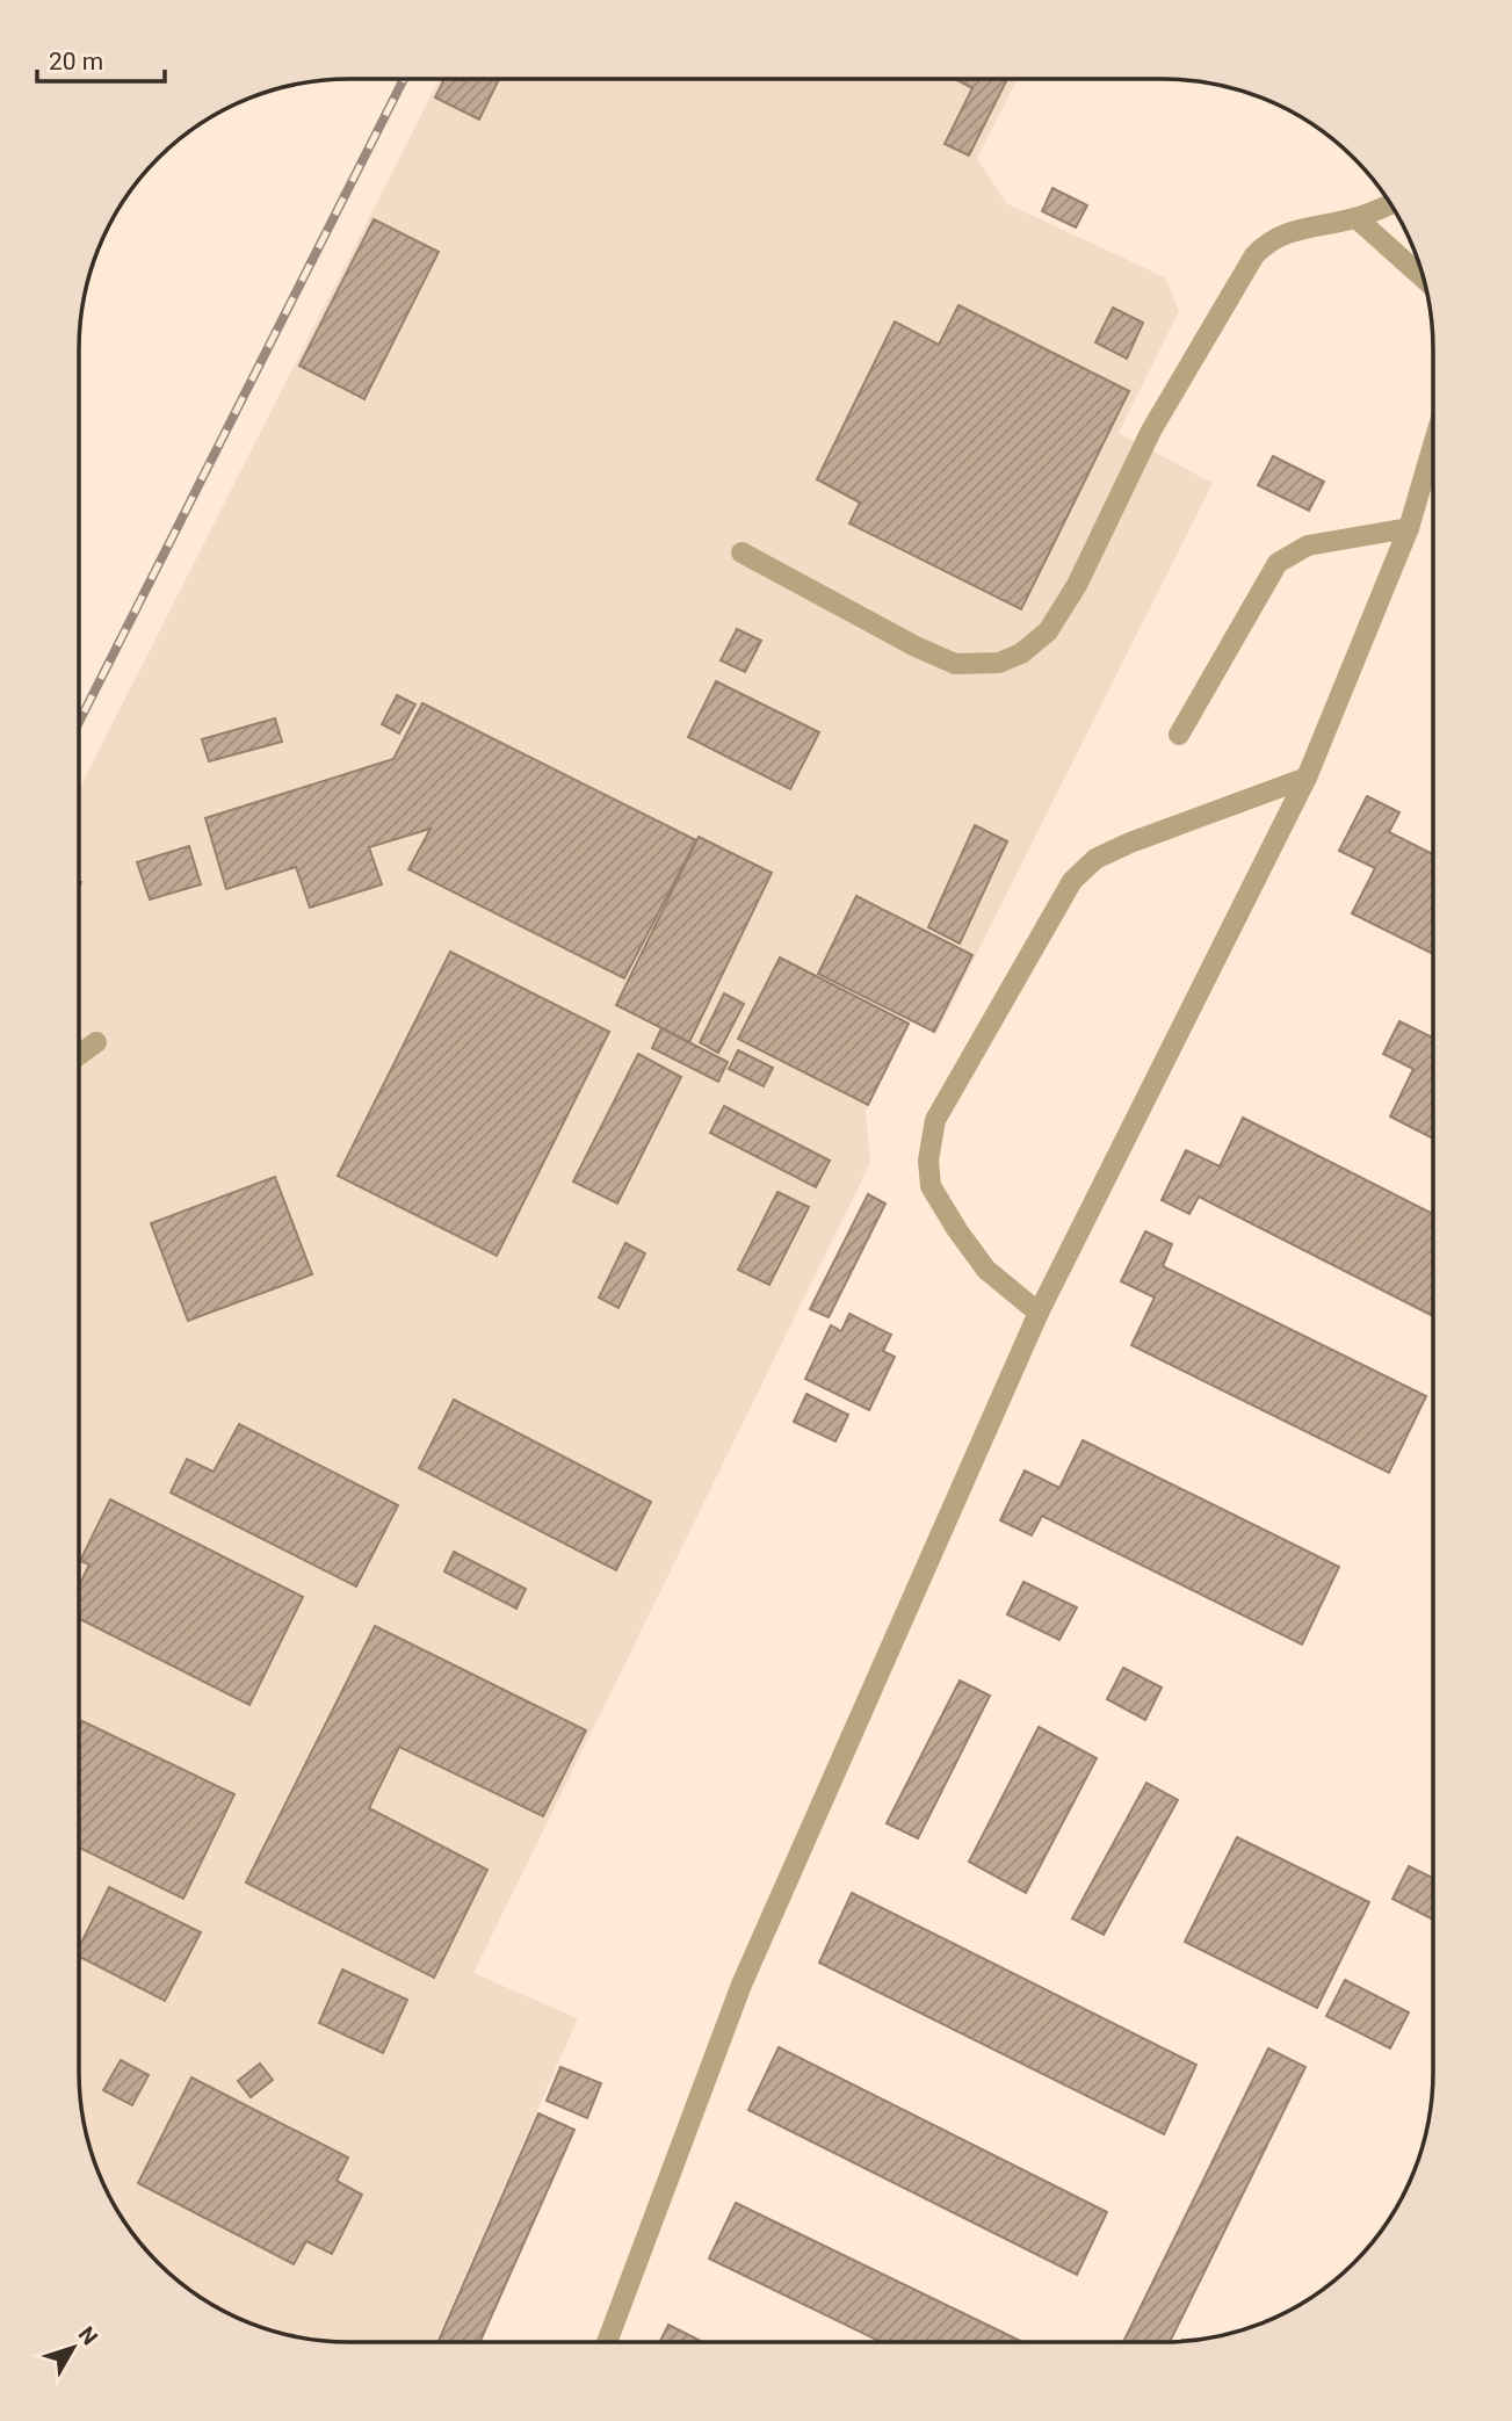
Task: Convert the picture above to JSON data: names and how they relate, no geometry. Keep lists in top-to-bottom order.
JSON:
{
  "scale_bar": "20 m",
  "north": "top right"
}
